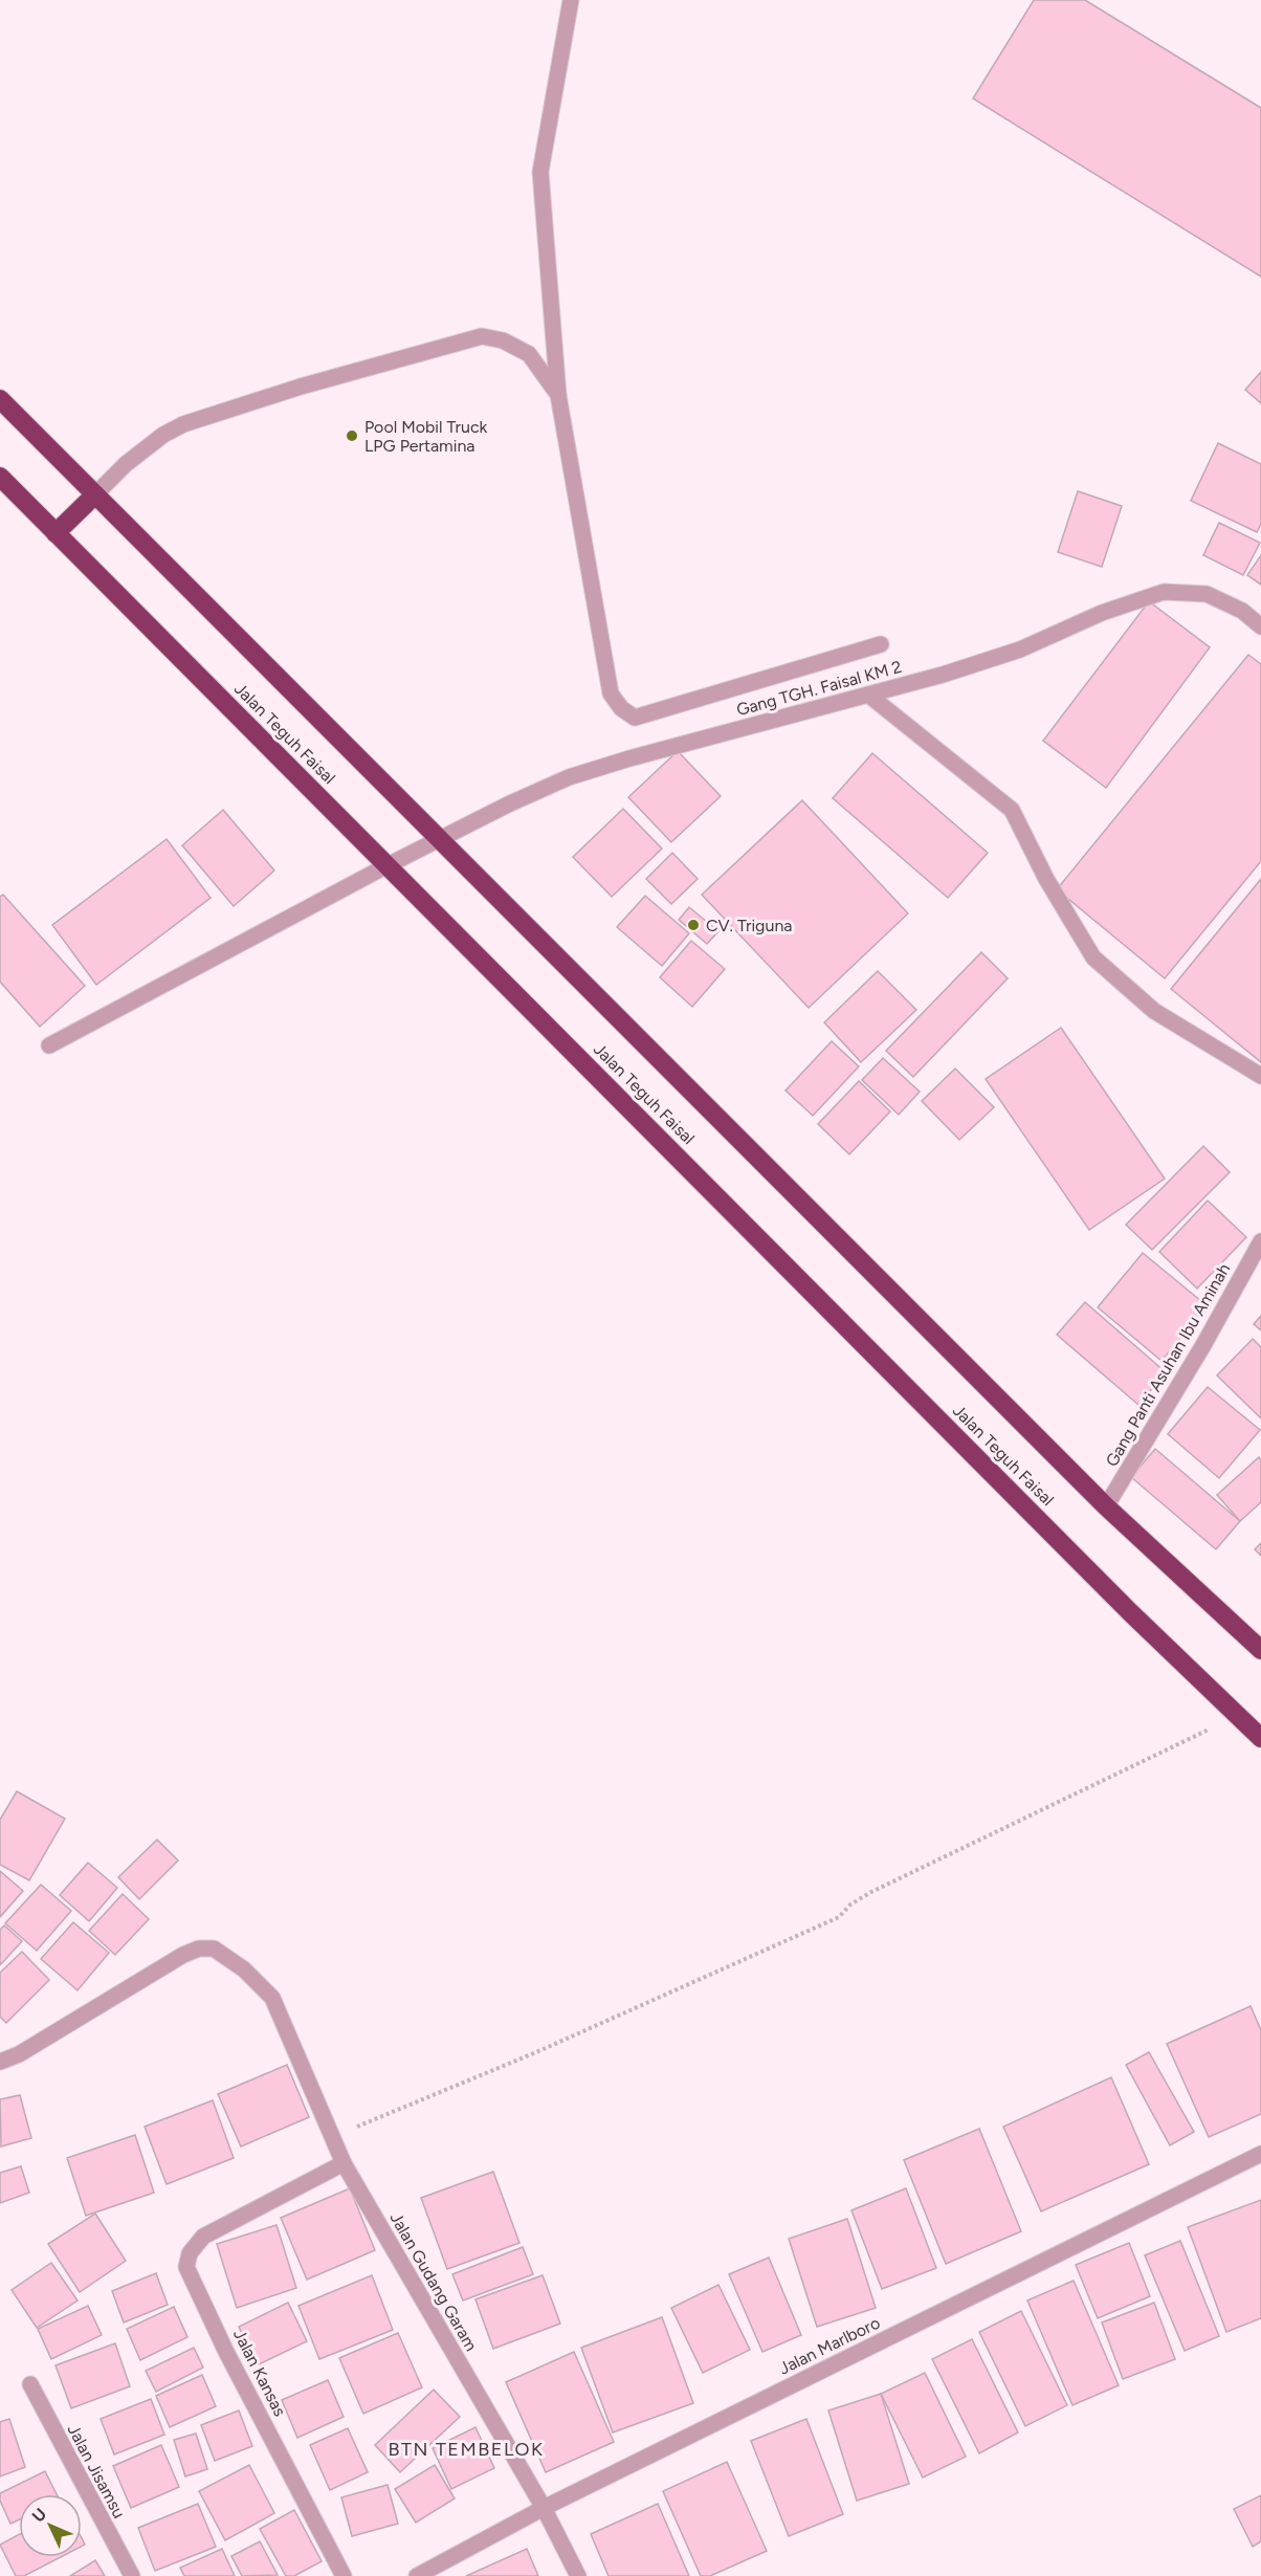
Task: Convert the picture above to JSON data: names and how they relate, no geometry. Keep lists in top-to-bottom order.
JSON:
{
  "streets": {
    "highway": ["Jalan Teguh Faisal"],
    "street": [
      "Gang TGH. Faisal KM 2",
      "Gang Panti Asuhan Ibu Aminah",
      "Jalan Gudang Garam",
      "Jalan Marlboro",
      "Jalan Kansas",
      "Jalan Jisamsu"
    ]
  },
  "crossings": [
    ["Gang TGH. Faisal KM 2", "Jalan Teguh Faisal"],
    ["Jalan Teguh Faisal", "Gang Panti Asuhan Ibu Aminah"],
    ["Jalan Gudang Garam", "Jalan Marlboro"],
    ["Jalan Gudang Garam", "Jalan Kansas"]
  ],
  "districts": ["BTN TEMBELOK"],
  "places": ["Pool Mobil Truck LPG Pertamina", "CV. Triguna"],
  "north": "top left"
}
